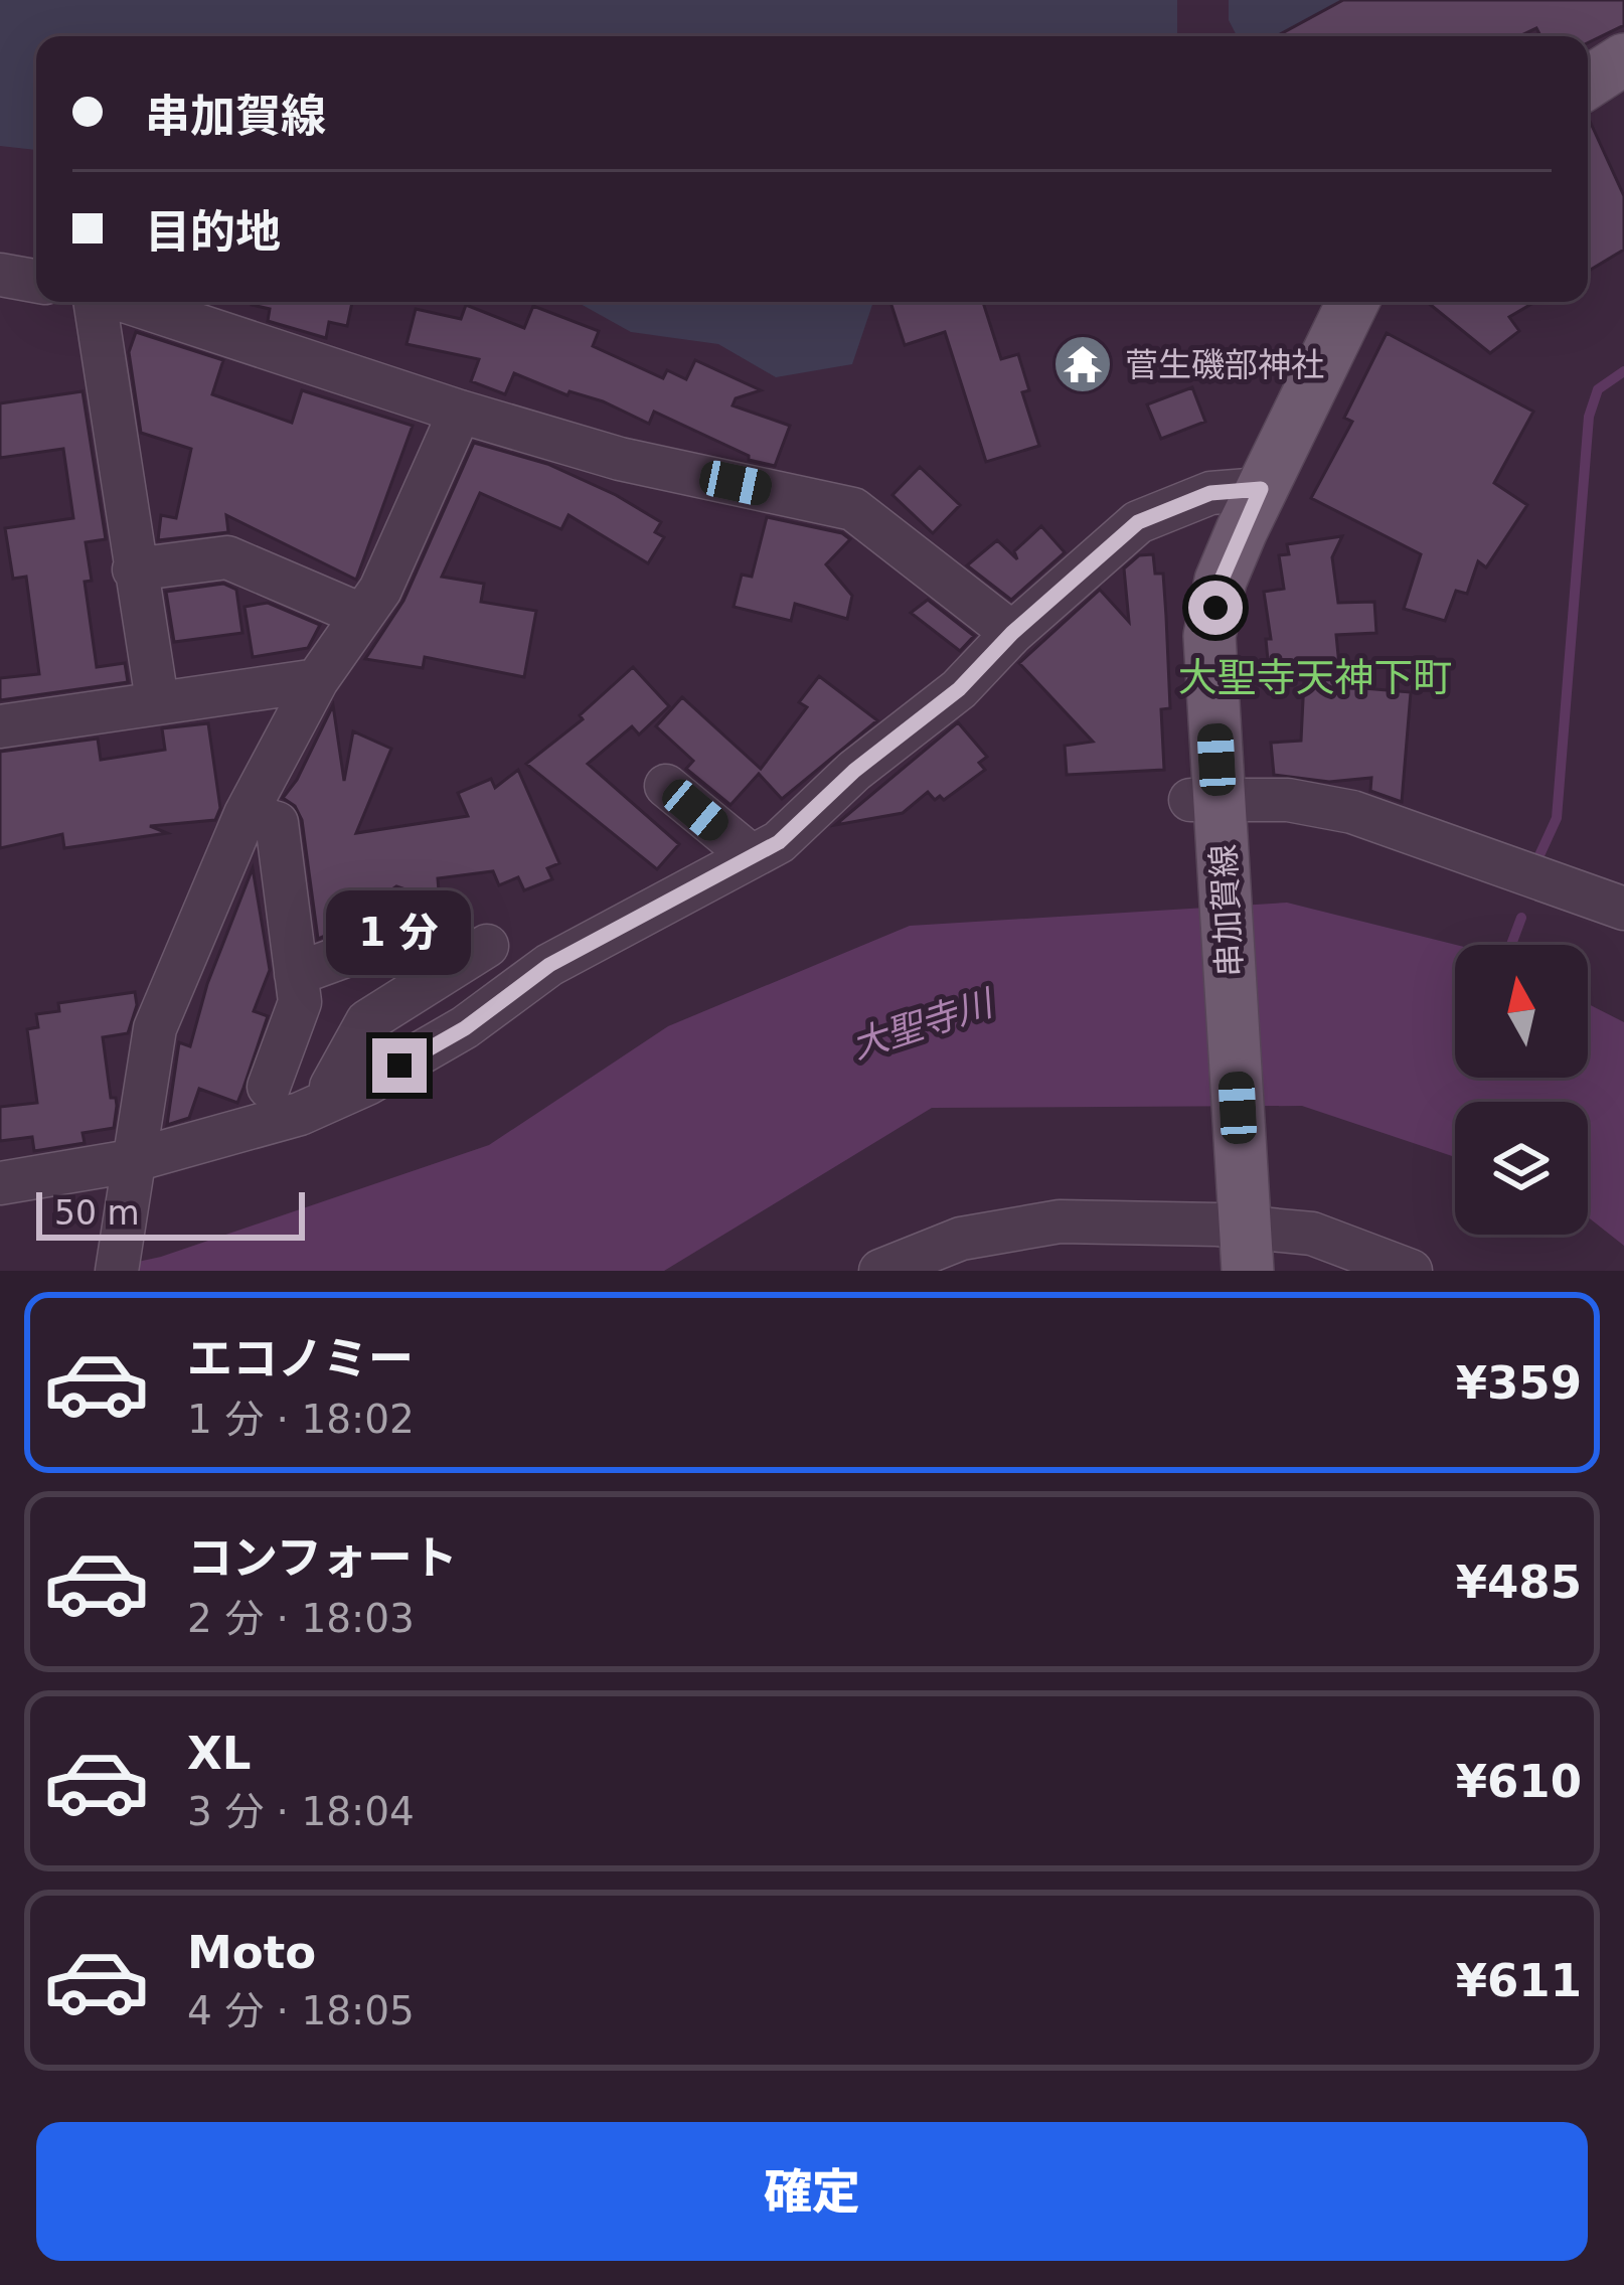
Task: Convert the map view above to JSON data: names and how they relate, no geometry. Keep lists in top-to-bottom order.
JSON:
{
  "streets": {
    "main road": ["串加賀線"]
  },
  "districts": ["大聖寺天神下町"],
  "water": ["大聖寺川"],
  "places": {
    "temple": ["菅生磯部神社"]
  },
  "scale_bar": "50 m",
  "north": "top",
  "page": {
    "banner": ["串加賀線", "目的地"],
    "bubble": "1 分",
    "scale": "50 m",
    "list": [
      {
        "name": "エコノミー",
        "note": "1 分 · 18:02",
        "value": "¥359"
      },
      {
        "name": "コンフォート",
        "note": "2 分 · 18:03",
        "value": "¥485"
      },
      {
        "name": "XL",
        "note": "3 分 · 18:04",
        "value": "¥610"
      },
      {
        "name": "Moto",
        "note": "4 分 · 18:05",
        "value": "¥611"
      }
    ],
    "buttons": "確定"
  }
}
